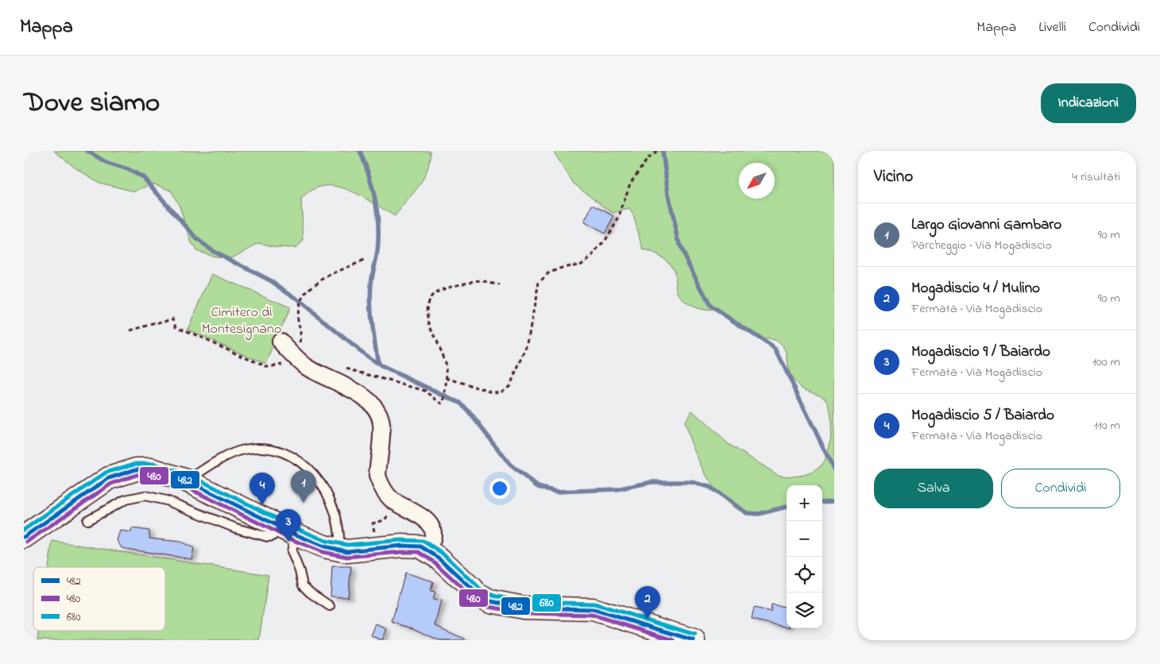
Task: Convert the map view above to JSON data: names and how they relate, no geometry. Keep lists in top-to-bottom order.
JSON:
{
  "parks": ["Cimitero di Montesignano"],
  "lines": ["transit line 680", "transit line 482", "transit line 480"],
  "legend": ["482", "480", "680"],
  "north": "bottom left",
  "page": {
    "header": "Mappa",
    "nav": ["Mappa", "Livelli", "Condividi"],
    "title": "Dove siamo",
    "buttons": [
      "Indicazioni",
      ["Salva", "Condividi"]
    ],
    "heading": ["Vicino", "4 risultati"],
    "list": [
      {
        "mark": "1",
        "name": "Largo Giovanni Gambaro",
        "note": "Parcheggio · Via Mogadiscio",
        "value": "90 m"
      },
      {
        "mark": "2",
        "name": "Mogadiscio 4 / Mulino",
        "note": "Fermata · Via Mogadiscio",
        "value": "90 m"
      },
      {
        "mark": "3",
        "name": "Mogadiscio 9 / Baiardo",
        "note": "Fermata · Via Mogadiscio",
        "value": "100 m"
      },
      {
        "mark": "4",
        "name": "Mogadiscio 5 / Baiardo",
        "note": "Fermata · Via Mogadiscio",
        "value": "110 m"
      }
    ],
    "pins": [
      "1",
      "4",
      "3",
      "2"
    ],
    "map_buttons": ["+", "−"]
  }
}
